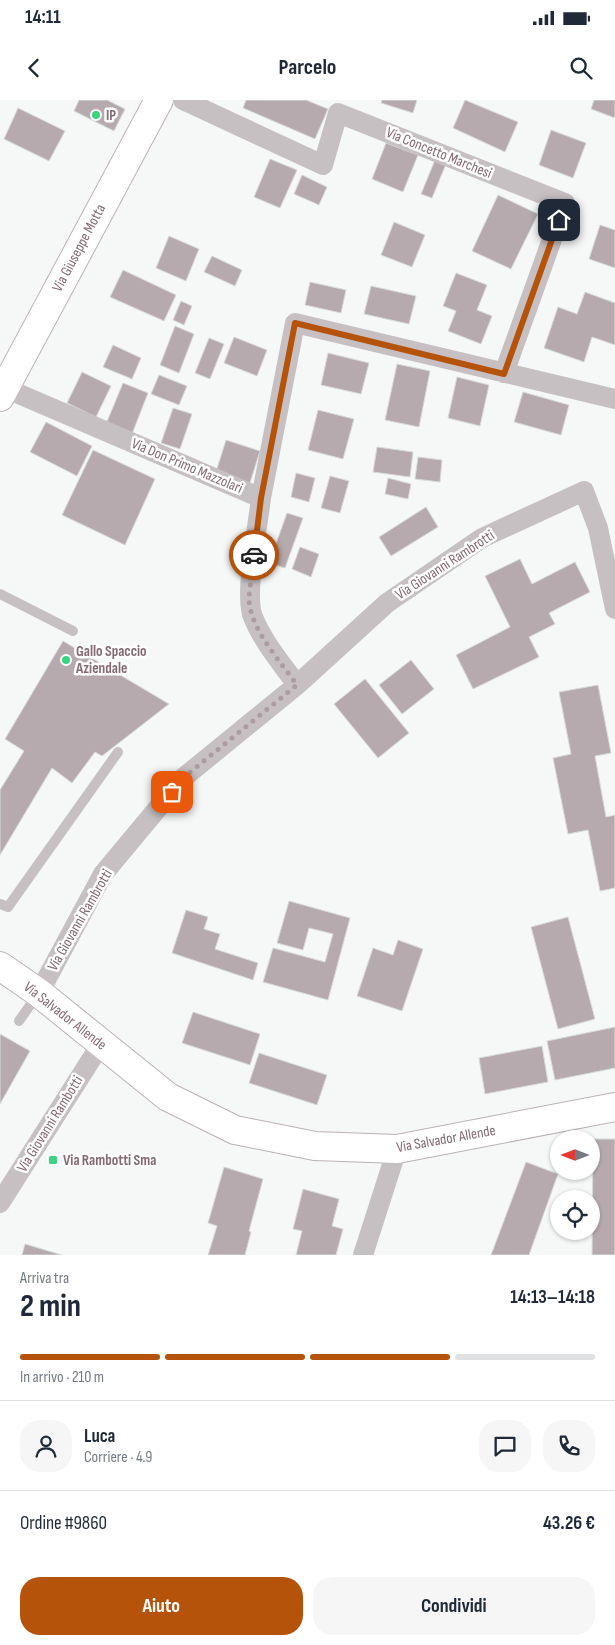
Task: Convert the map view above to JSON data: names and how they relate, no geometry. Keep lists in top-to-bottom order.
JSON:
{
  "streets": {
    "street": [
      "Via Concetto Marchesi",
      "Via Giuseppe Motta",
      "Via Don Primo Mazzolari",
      "Via Giovanni Rambrotti",
      "Via Salvador Allende",
      "Via Giovanni Rambotti"
    ]
  },
  "crossings": [
    ["Via Concetto Marchesi", "Via Don Primo Mazzolari"],
    ["Via Giuseppe Motta", "Via Don Primo Mazzolari"],
    ["Via Giovanni Rambrotti", "Via Salvador Allende"],
    ["Via Salvador Allende", "Via Giovanni Rambotti"]
  ],
  "places": {
    "other": ["IP", "Gallo Spaccio Aziendale"],
    "transit": ["Via Rambotti Sma"]
  },
  "north": "left",
  "page": {
    "status": "14:11",
    "header": "Parcelo",
    "heading": ["2 min", "Arriva tra", "14:13–14:18"],
    "panel": [
      "Luca",
      "Corriere · 4.9",
      "Ordine #9860",
      "43.26 €"
    ],
    "bar": "In arrivo · 210 m",
    "buttons": ["Aiuto", "Condividi"]
  }
}
